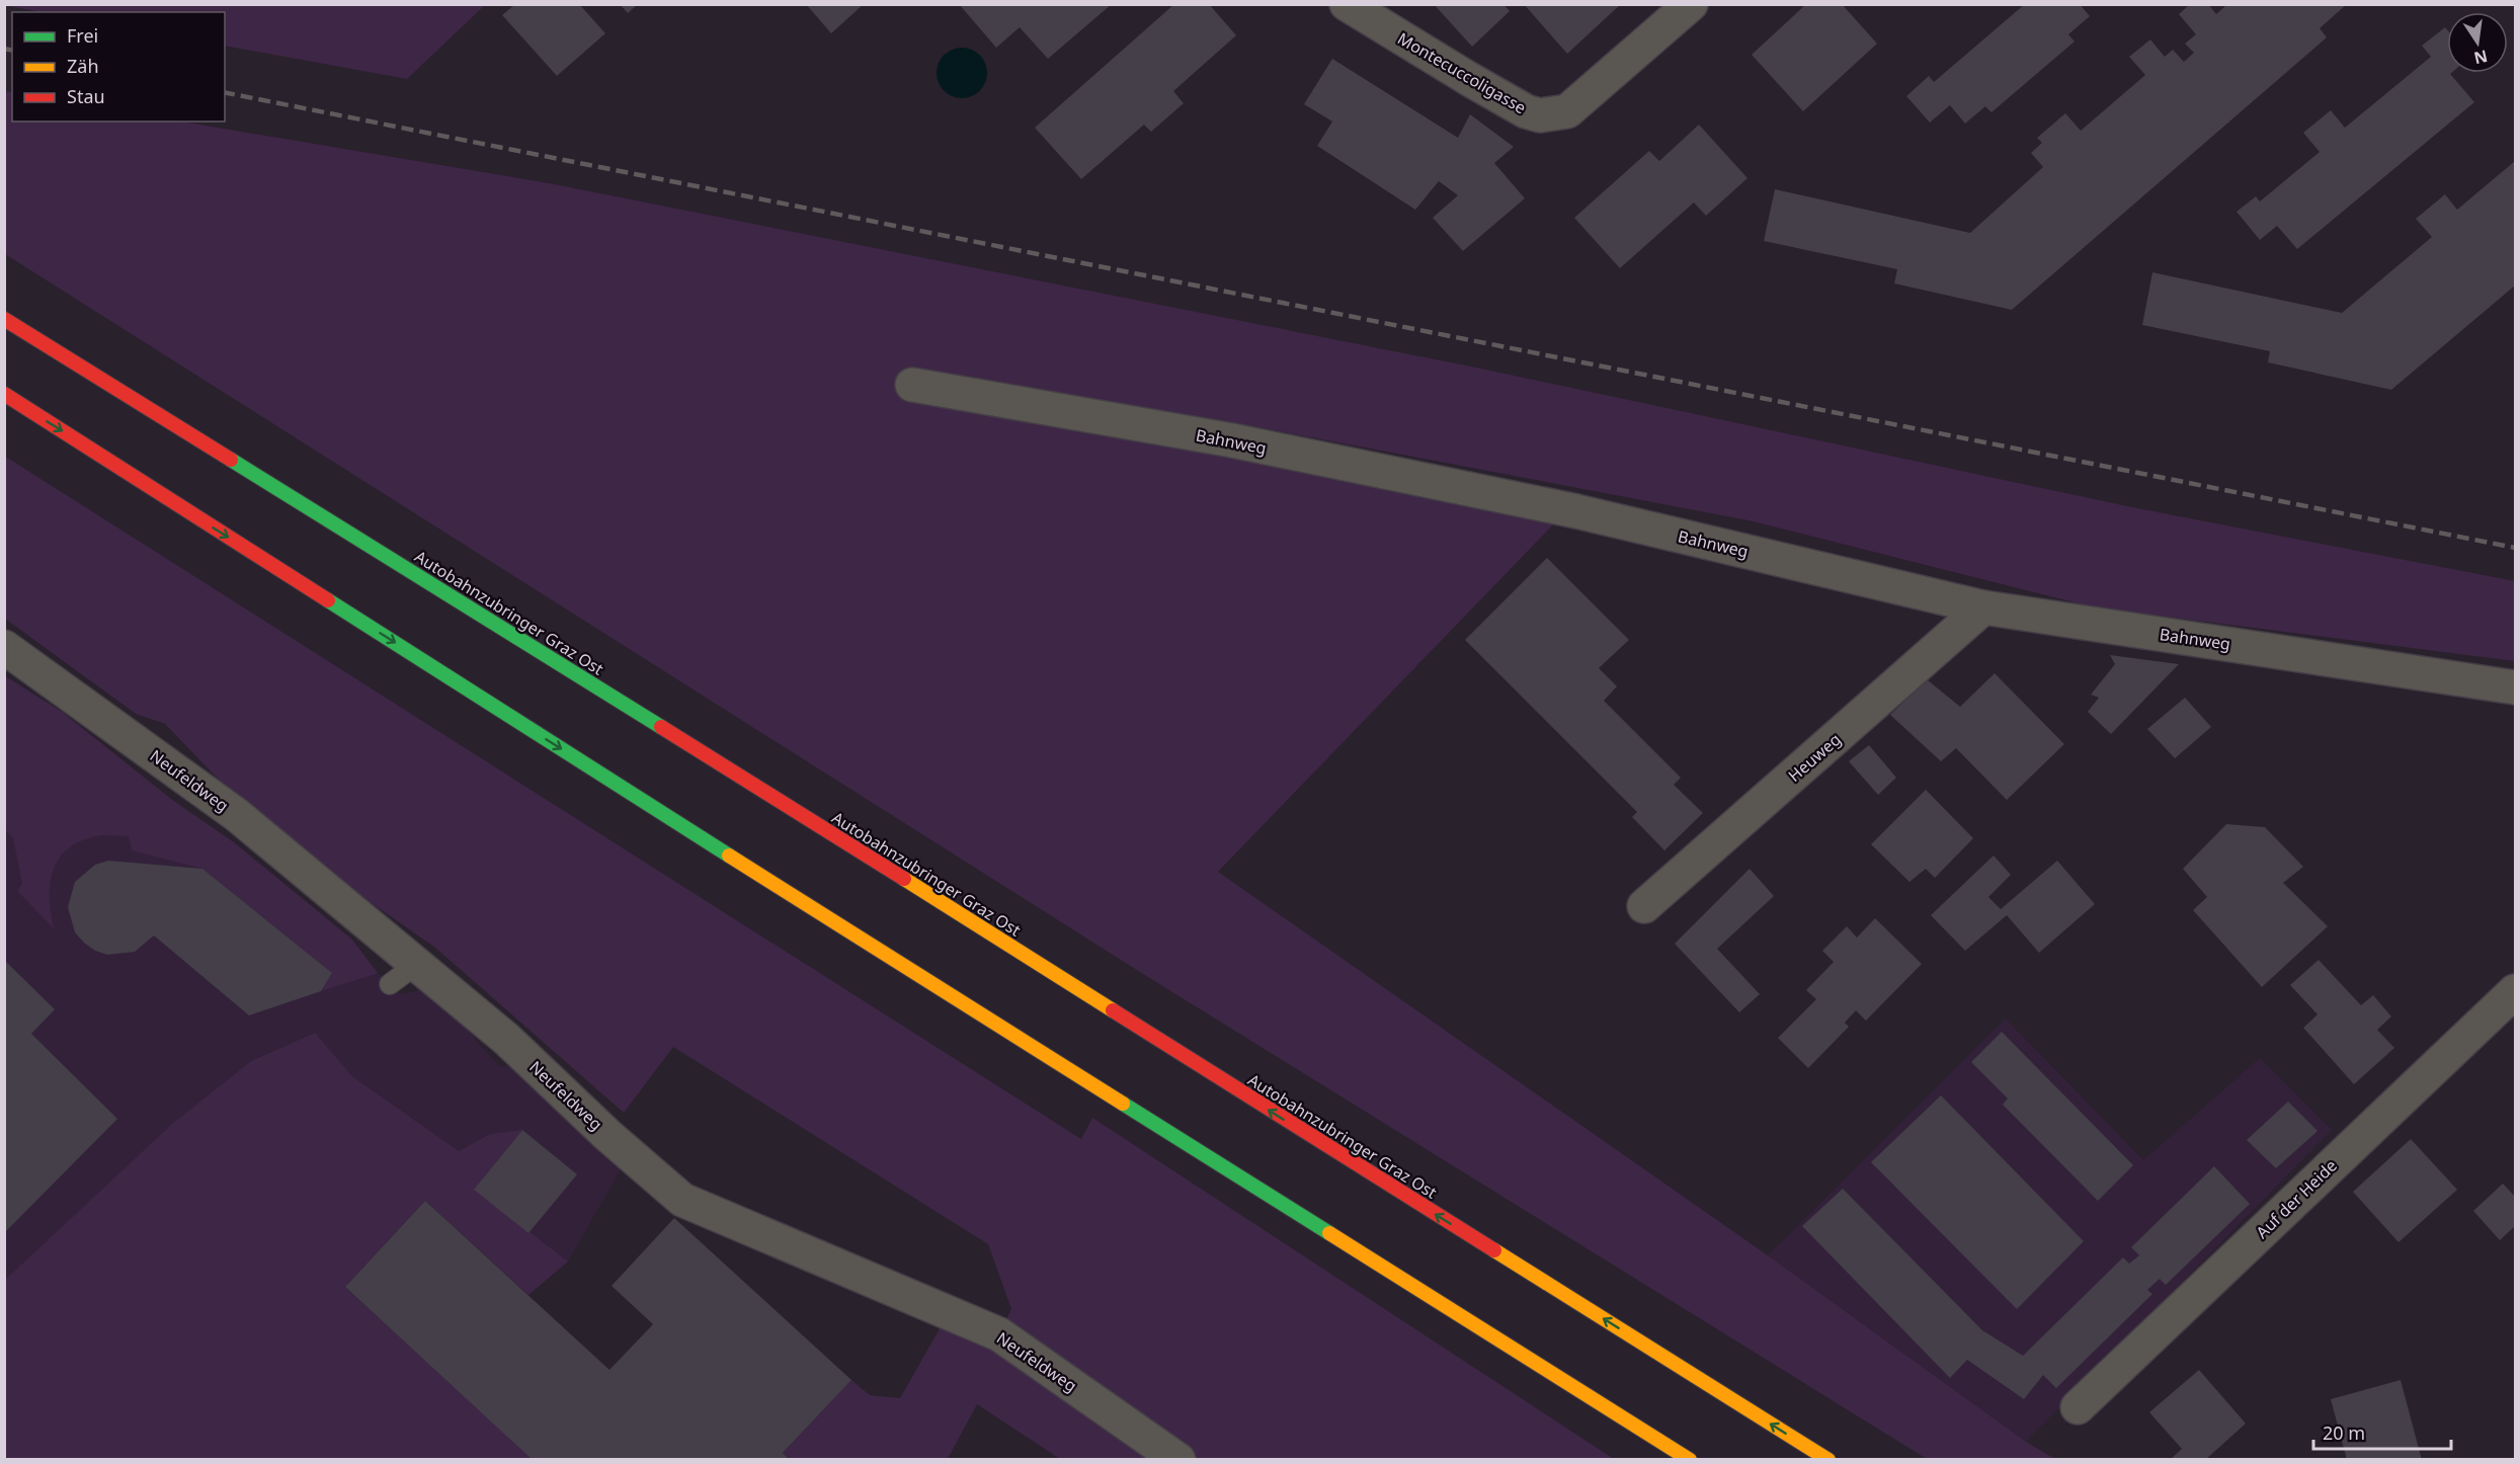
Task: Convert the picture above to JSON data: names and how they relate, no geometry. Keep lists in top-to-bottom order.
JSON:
{
  "streets": {
    "highway": ["Autobahnzubringer Graz Ost"],
    "street": [
      "Montecuccoligasse",
      "Bahnweg",
      "Heuweg",
      "Neufeldweg",
      "Auf der Heide"
    ]
  },
  "crossings": [
    ["Bahnweg", "Heuweg"]
  ],
  "legend": ["Frei", "Zäh", "Stau"],
  "scale_bar": "20 m",
  "north": "bottom"
}
